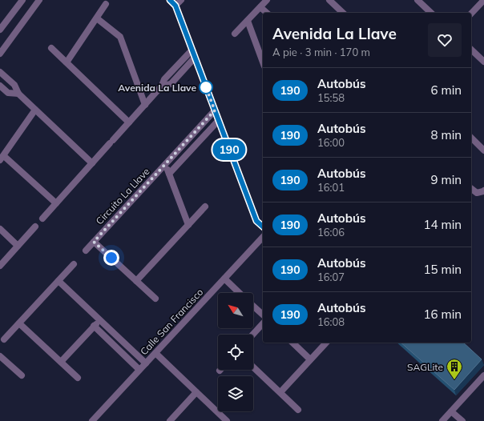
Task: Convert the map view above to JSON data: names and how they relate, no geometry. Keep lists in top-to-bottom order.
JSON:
{
  "streets": {
    "street": ["Circuito La Llave", "Calle San Francisco"]
  },
  "places": {
    "other": ["Avenida La Llave"],
    "building": ["SAGLite"]
  },
  "lines": ["bus line 190"],
  "north": "top left",
  "page": {
    "on_map": "190",
    "heading": ["Avenida La Llave", "A pie · 3 min · 170 m"],
    "list": [
      {
        "mark": "190",
        "name": "Autobús",
        "note": "15:58",
        "value": "6 min"
      },
      {
        "mark": "190",
        "name": "Autobús",
        "note": "16:00",
        "value": "8 min"
      },
      {
        "mark": "190",
        "name": "Autobús",
        "note": "16:01",
        "value": "9 min"
      },
      {
        "mark": "190",
        "name": "Autobús",
        "note": "16:06",
        "value": "14 min"
      },
      {
        "mark": "190",
        "name": "Autobús",
        "note": "16:07",
        "value": "15 min"
      },
      {
        "mark": "190",
        "name": "Autobús",
        "note": "16:08",
        "value": "16 min"
      }
    ]
  }
}
